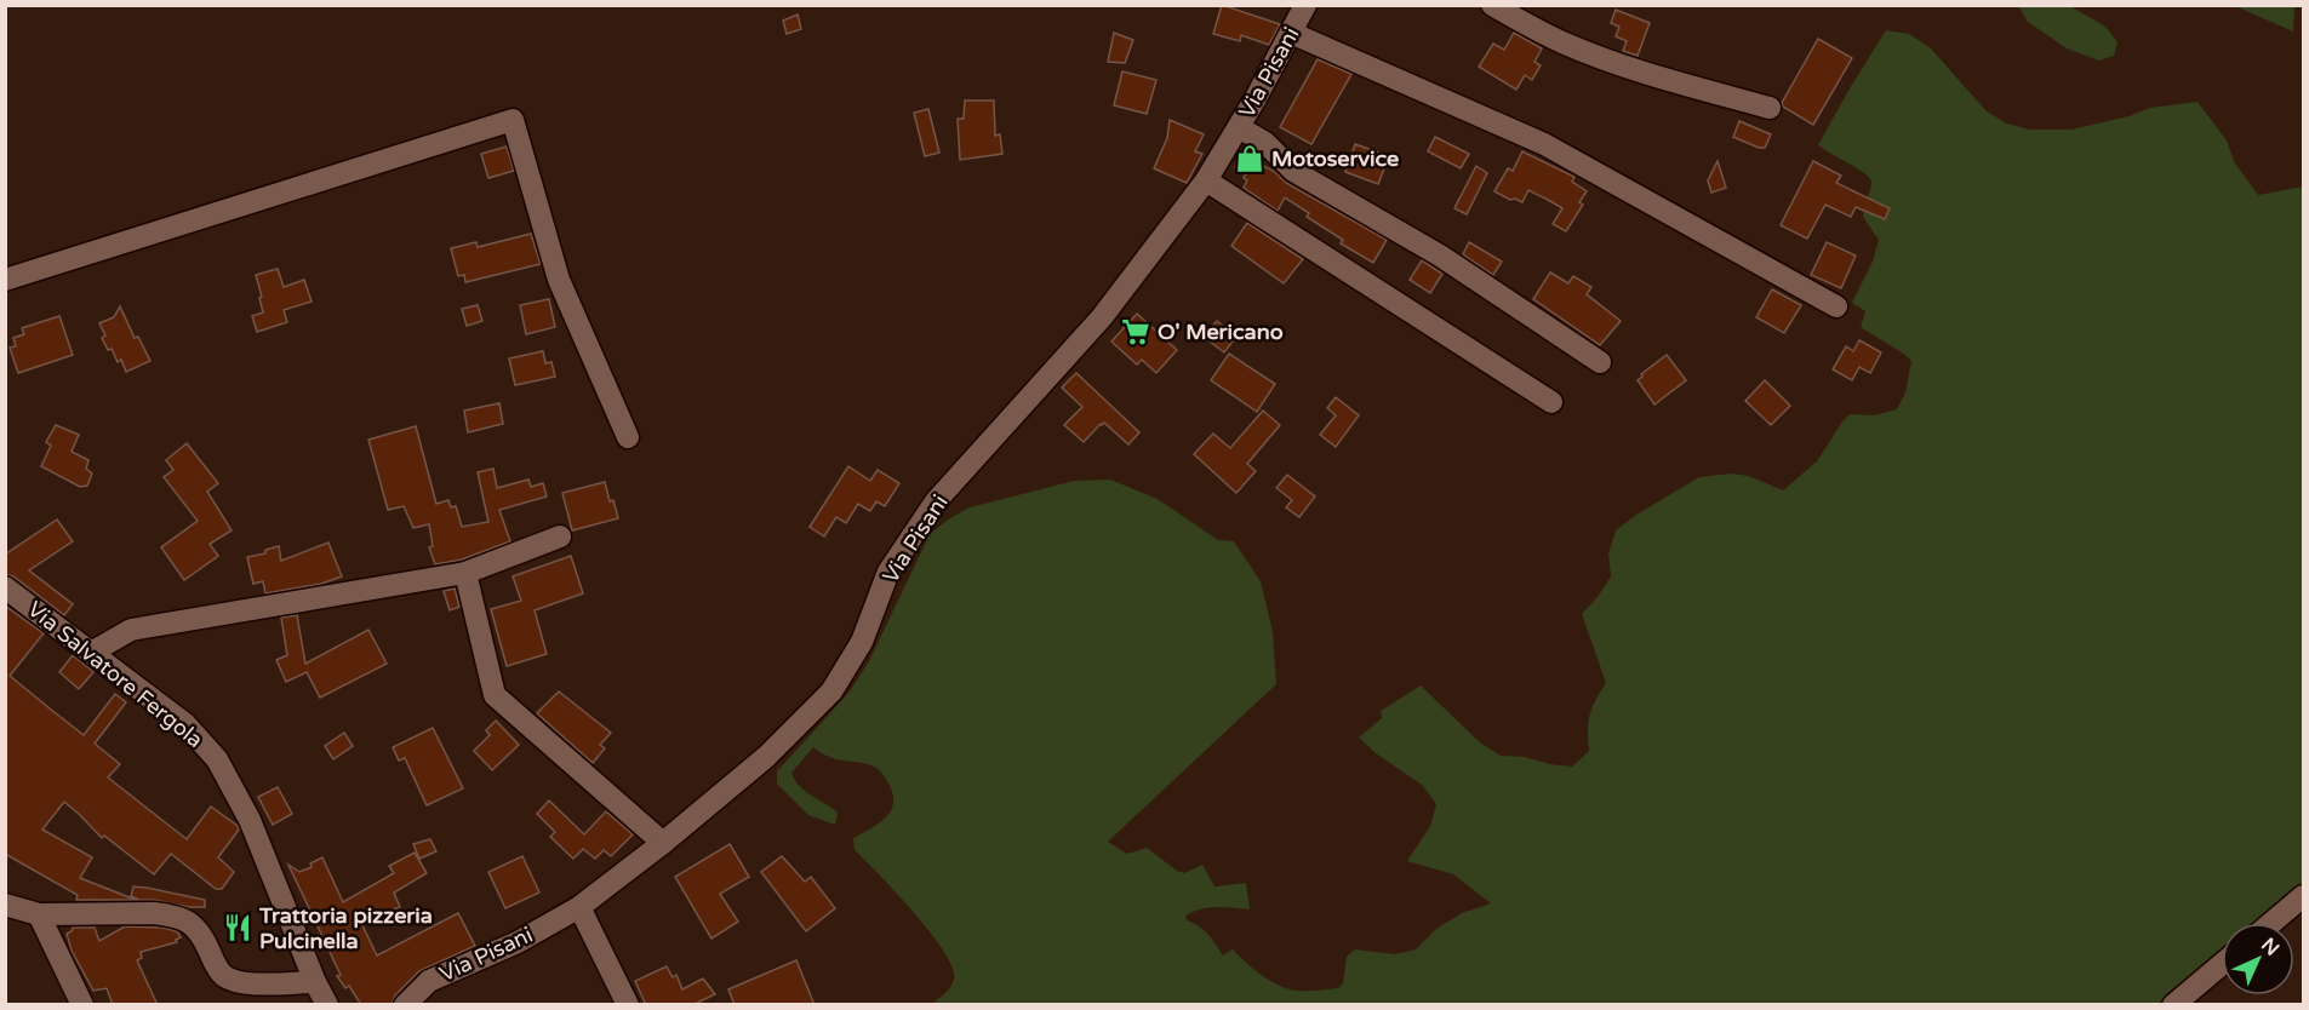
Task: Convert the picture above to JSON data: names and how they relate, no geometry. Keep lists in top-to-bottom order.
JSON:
{
  "streets": {
    "street": ["Via Pisani", "Via Salvatore Fergola"]
  },
  "places": {
    "shop": ["Motoservice"],
    "supermarket": ["O' Mericano"],
    "restaurant": ["Trattoria pizzeria Pulcinella"]
  },
  "north": "top right"
}
